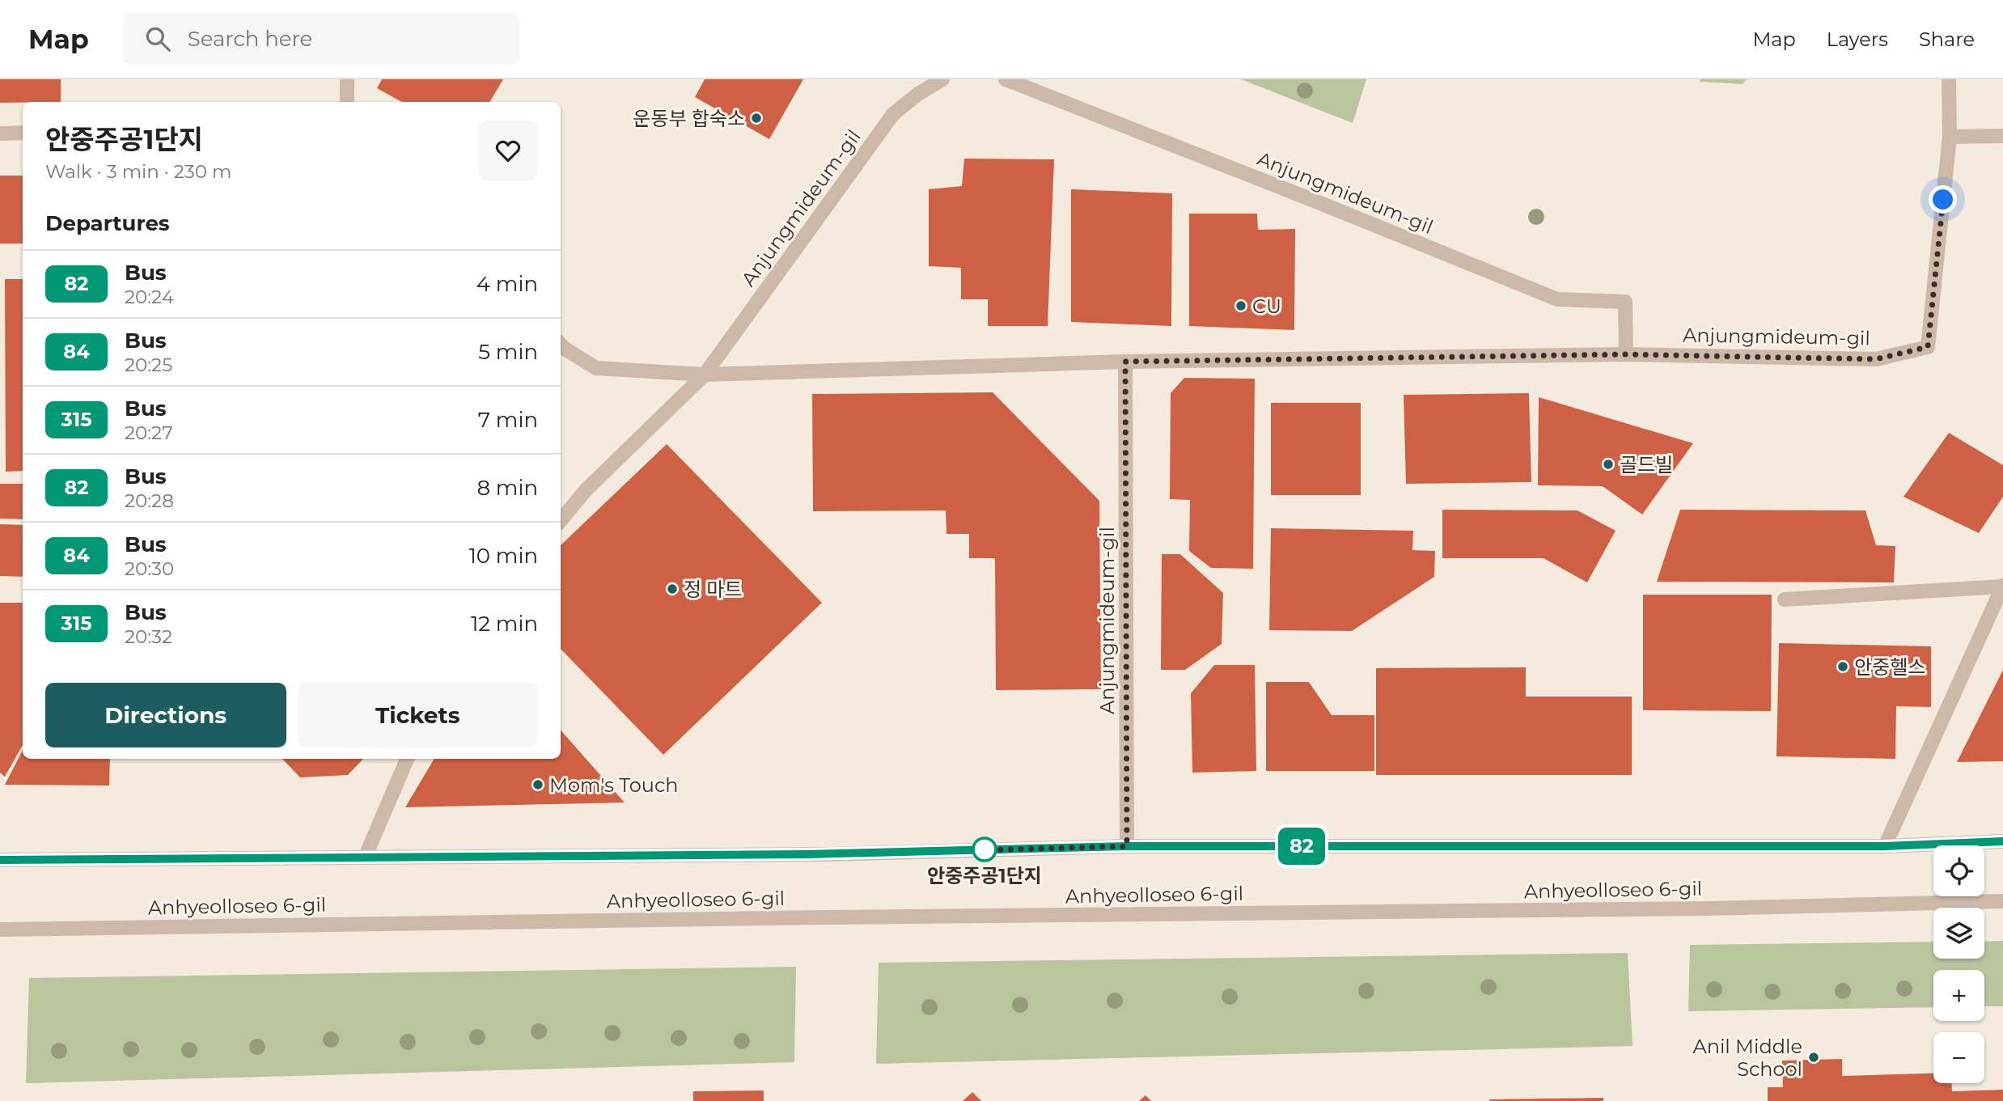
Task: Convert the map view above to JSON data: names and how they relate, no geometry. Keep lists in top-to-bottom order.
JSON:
{
  "streets": {
    "street": ["Anjungmideum-gil", "Anhyeolloseo 6-gil"]
  },
  "places": [
    "운동부 합숙소",
    "CU",
    "골드빌",
    "정 마트",
    "안중헬스",
    "Mom's Touch",
    "안중주공1단지",
    "Anil Middle School"
  ],
  "lines": ["bus line 82"],
  "page": {
    "header": "Map",
    "search": "Search here",
    "nav": ["Map", "Layers", "Share"],
    "on_map": "82",
    "heading": [
      ["안중주공1단지", "Walk · 3 min · 230 m"],
      "Departures"
    ],
    "list": [
      {
        "mark": "82",
        "name": "Bus",
        "note": "20:24",
        "value": "4 min"
      },
      {
        "mark": "84",
        "name": "Bus",
        "note": "20:25",
        "value": "5 min"
      },
      {
        "mark": "315",
        "name": "Bus",
        "note": "20:27",
        "value": "7 min"
      },
      {
        "mark": "82",
        "name": "Bus",
        "note": "20:28",
        "value": "8 min"
      },
      {
        "mark": "84",
        "name": "Bus",
        "note": "20:30",
        "value": "10 min"
      },
      {
        "mark": "315",
        "name": "Bus",
        "note": "20:32",
        "value": "12 min"
      }
    ],
    "buttons": ["Directions", "Tickets"],
    "map_buttons": ["+", "−"]
  }
}
